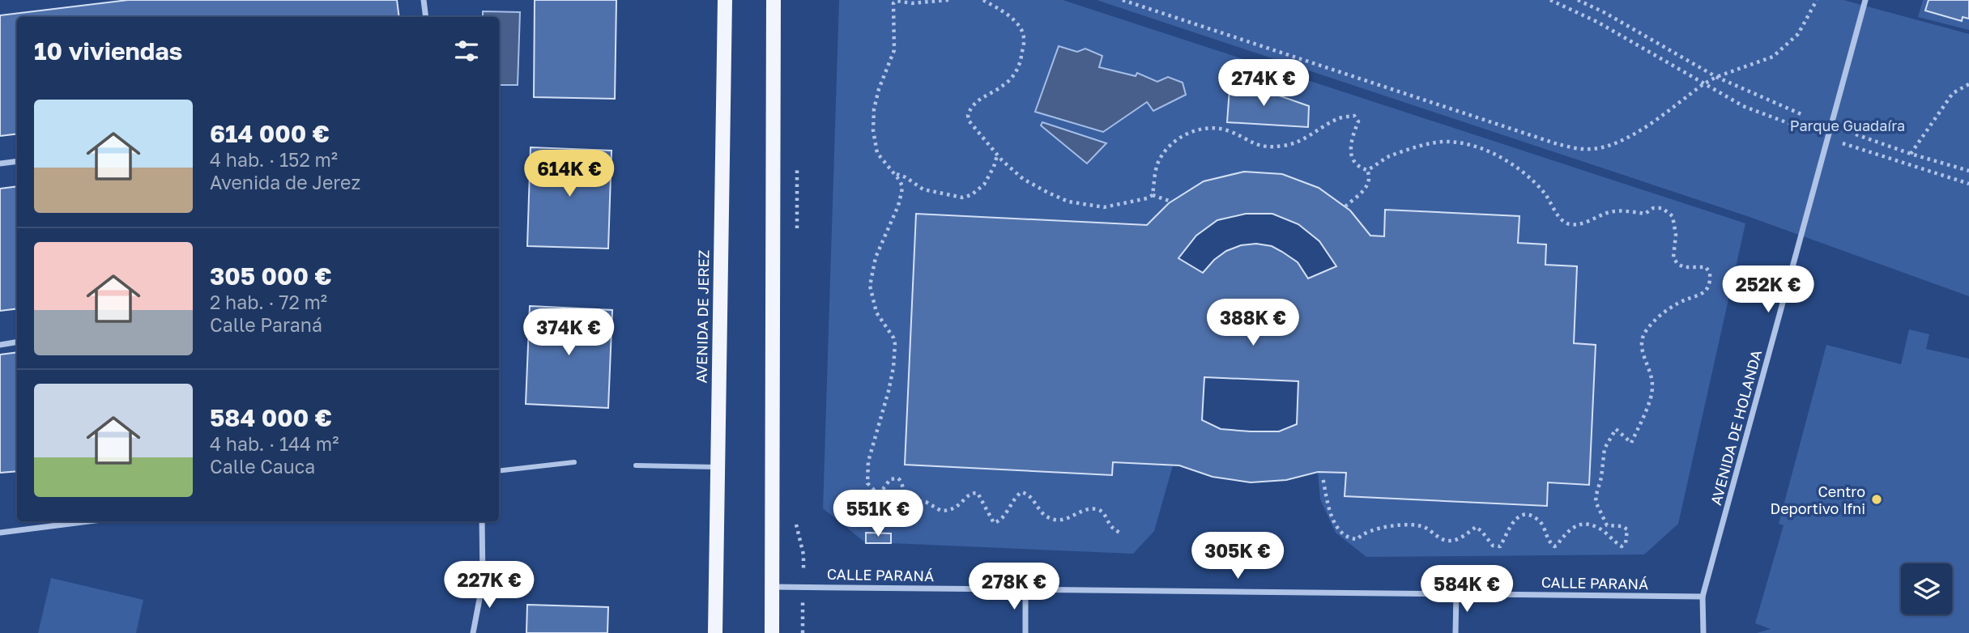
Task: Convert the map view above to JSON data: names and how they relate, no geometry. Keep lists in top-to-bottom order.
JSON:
{
  "streets": {
    "main road": ["AVENIDA DE JEREZ"],
    "street": ["AVENIDA DE HOLANDA", "CALLE PARANÁ"]
  },
  "crossings": [
    ["AVENIDA DE HOLANDA", "CALLE PARANÁ"]
  ],
  "parks": ["Parque Guadaíra"],
  "places": ["Centro Deportivo Ifni"],
  "page": {
    "heading": "10 viviendas",
    "price": [
      "274K €",
      "614K €",
      "252K €",
      "388K €",
      "374K €",
      "551K €",
      "305K €",
      "227K €",
      "278K €",
      "584K €"
    ],
    "list": [
      {
        "name": "614 000 €",
        "note": "4 hab. · 152 m² · Avenida de Jerez"
      },
      {
        "name": "305 000 €",
        "note": "2 hab. · 72 m² · Calle Paraná"
      },
      {
        "name": "584 000 €",
        "note": "4 hab. · 144 m² · Calle Cauca"
      }
    ]
  }
}
